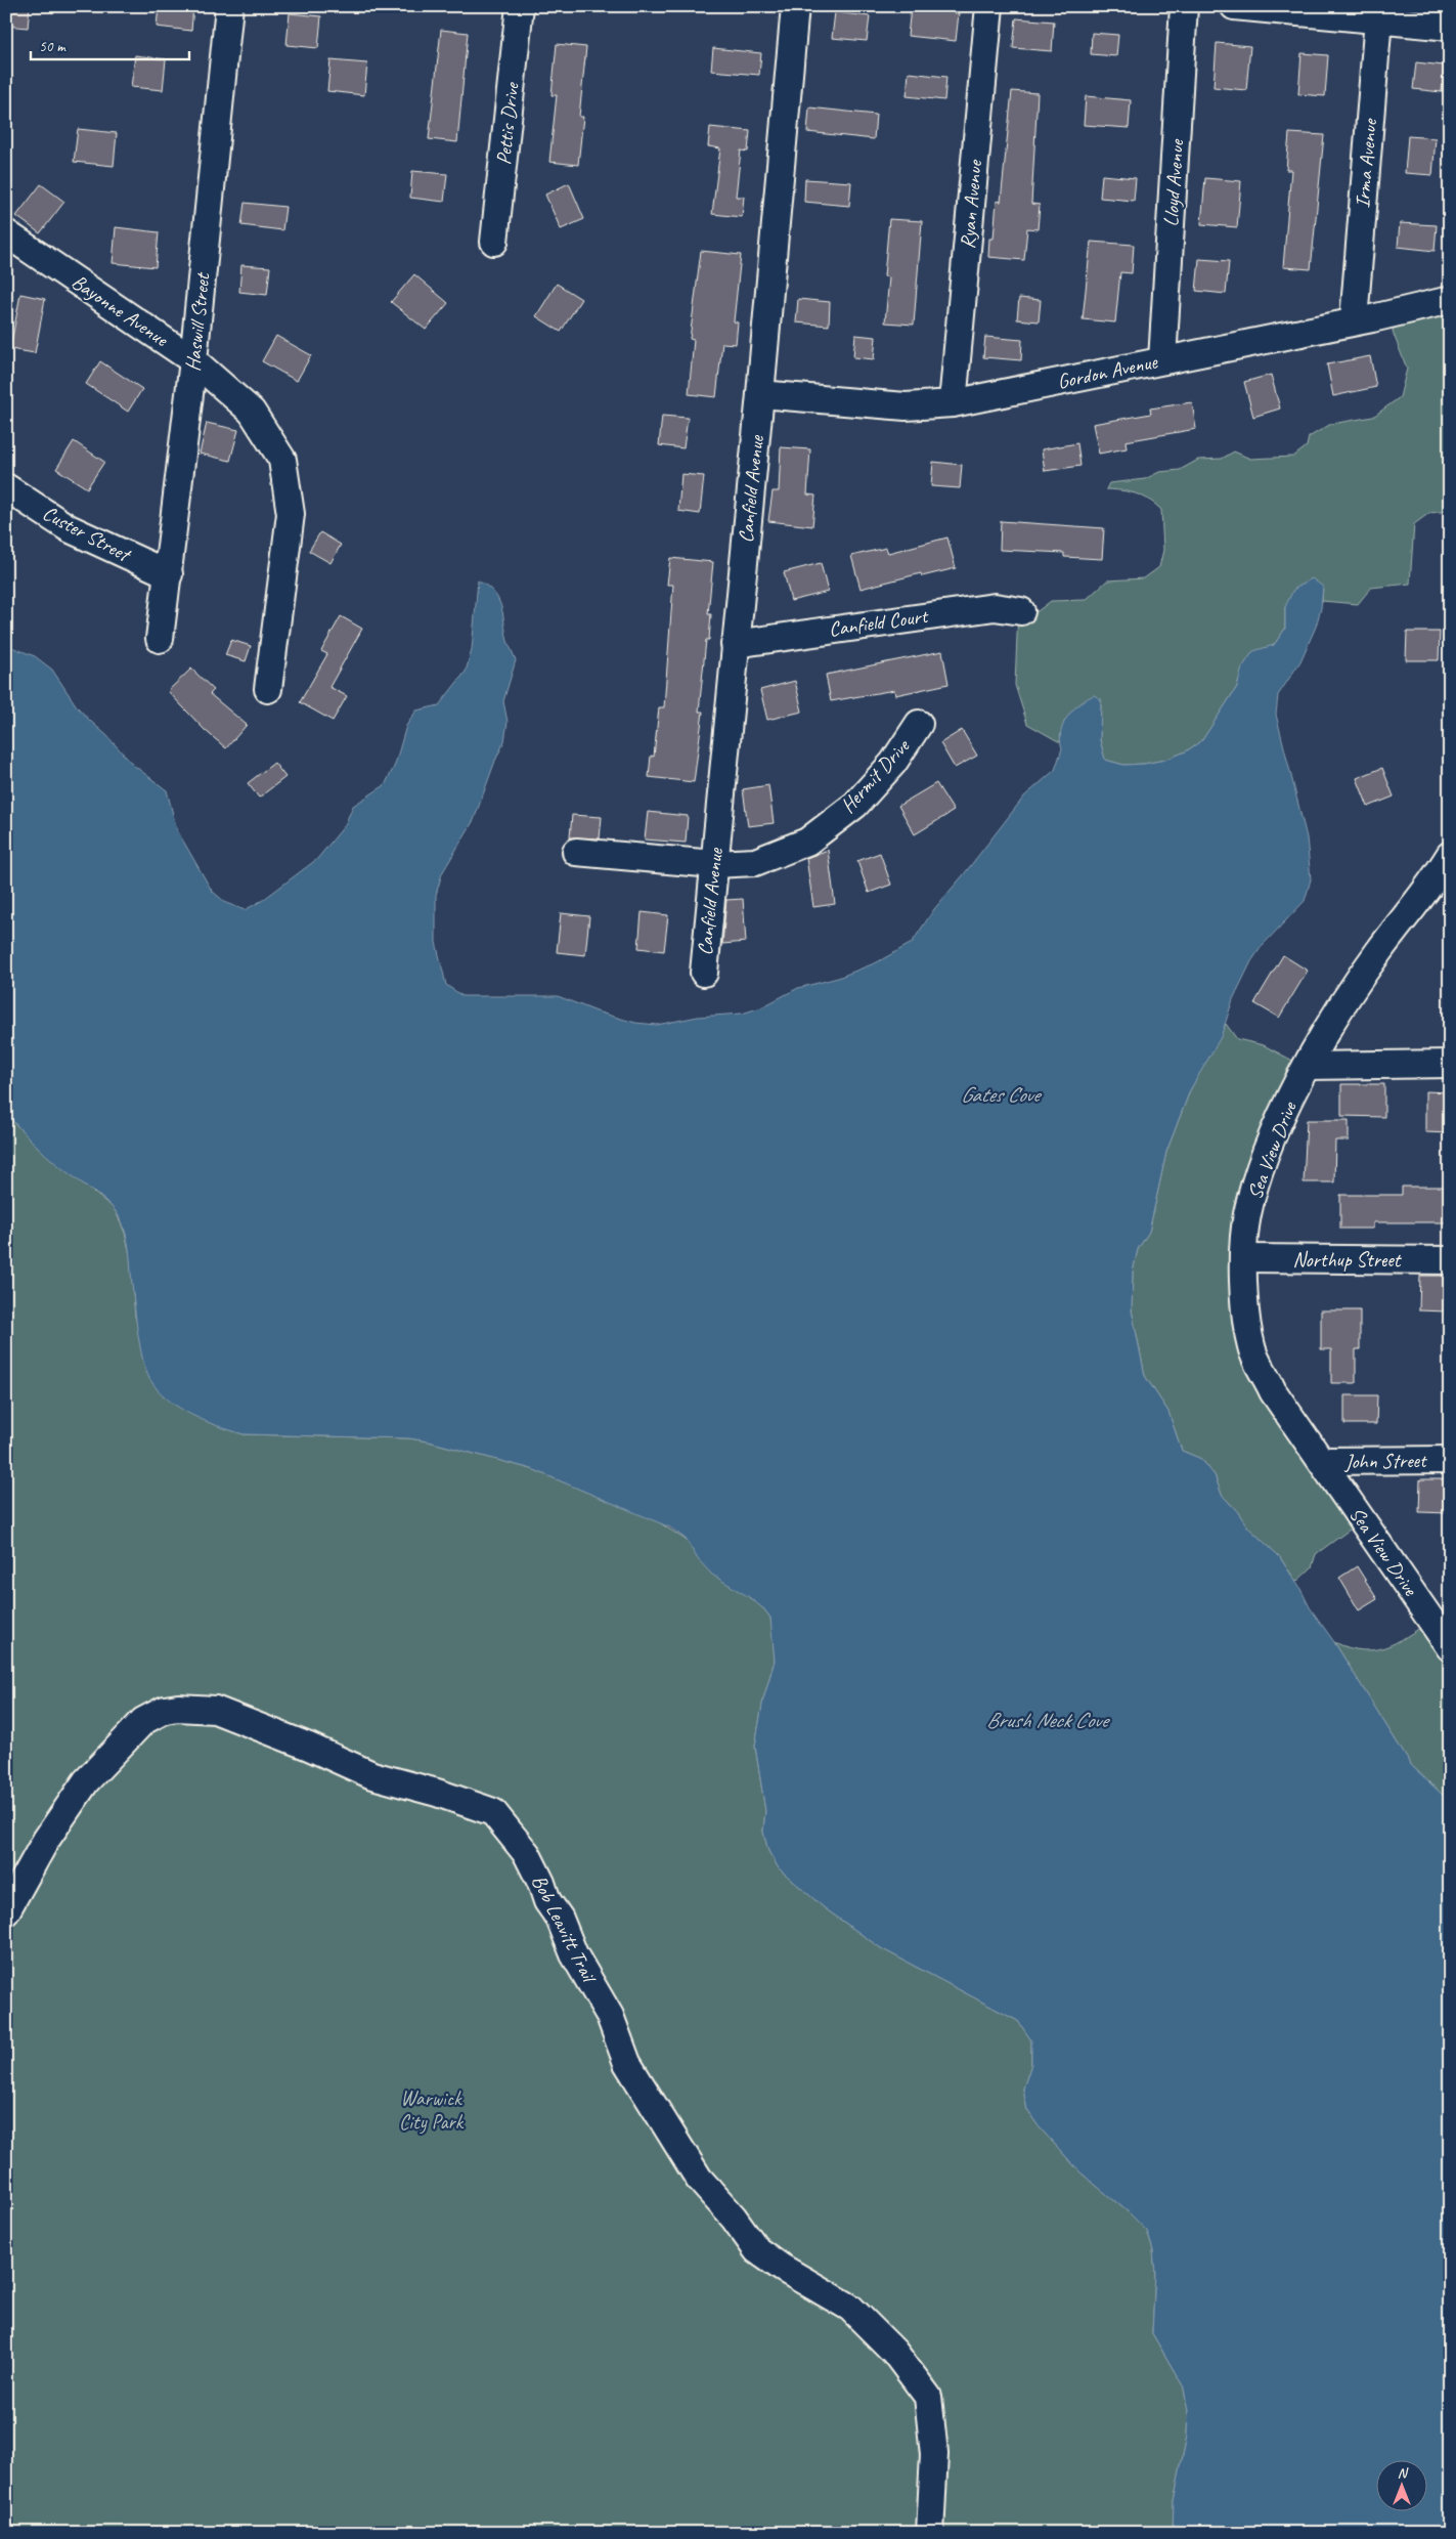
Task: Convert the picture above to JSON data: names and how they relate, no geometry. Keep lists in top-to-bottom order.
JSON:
{
  "streets": {
    "street": [
      "Pettis Drive",
      "Irma Avenue",
      "Lloyd Avenue",
      "Ryan Avenue",
      "Bayonne Avenue",
      "Haswill Street",
      "Gordon Avenue",
      "Canfield Avenue",
      "Custer Street",
      "Canfield Court",
      "Hermit Drive",
      "Sea View Drive",
      "Northup Street",
      "John Street",
      "Bob Leavitt Trail"
    ]
  },
  "crossings": [
    ["Irma Avenue", "Gordon Avenue"],
    ["Lloyd Avenue", "Gordon Avenue"],
    ["Ryan Avenue", "Gordon Avenue"],
    ["Bayonne Avenue", "Haswill Street"],
    ["Haswill Street", "Custer Street"],
    ["Gordon Avenue", "Canfield Avenue"],
    ["Canfield Avenue", "Canfield Court"],
    ["Canfield Avenue", "Hermit Drive"],
    ["Sea View Drive", "Northup Street"],
    ["Sea View Drive", "John Street"]
  ],
  "water": ["Gates Cove", "Brush Neck Cove"],
  "parks": ["Warwick City Park"],
  "scale_bar": "50 m",
  "north": "top"
}
